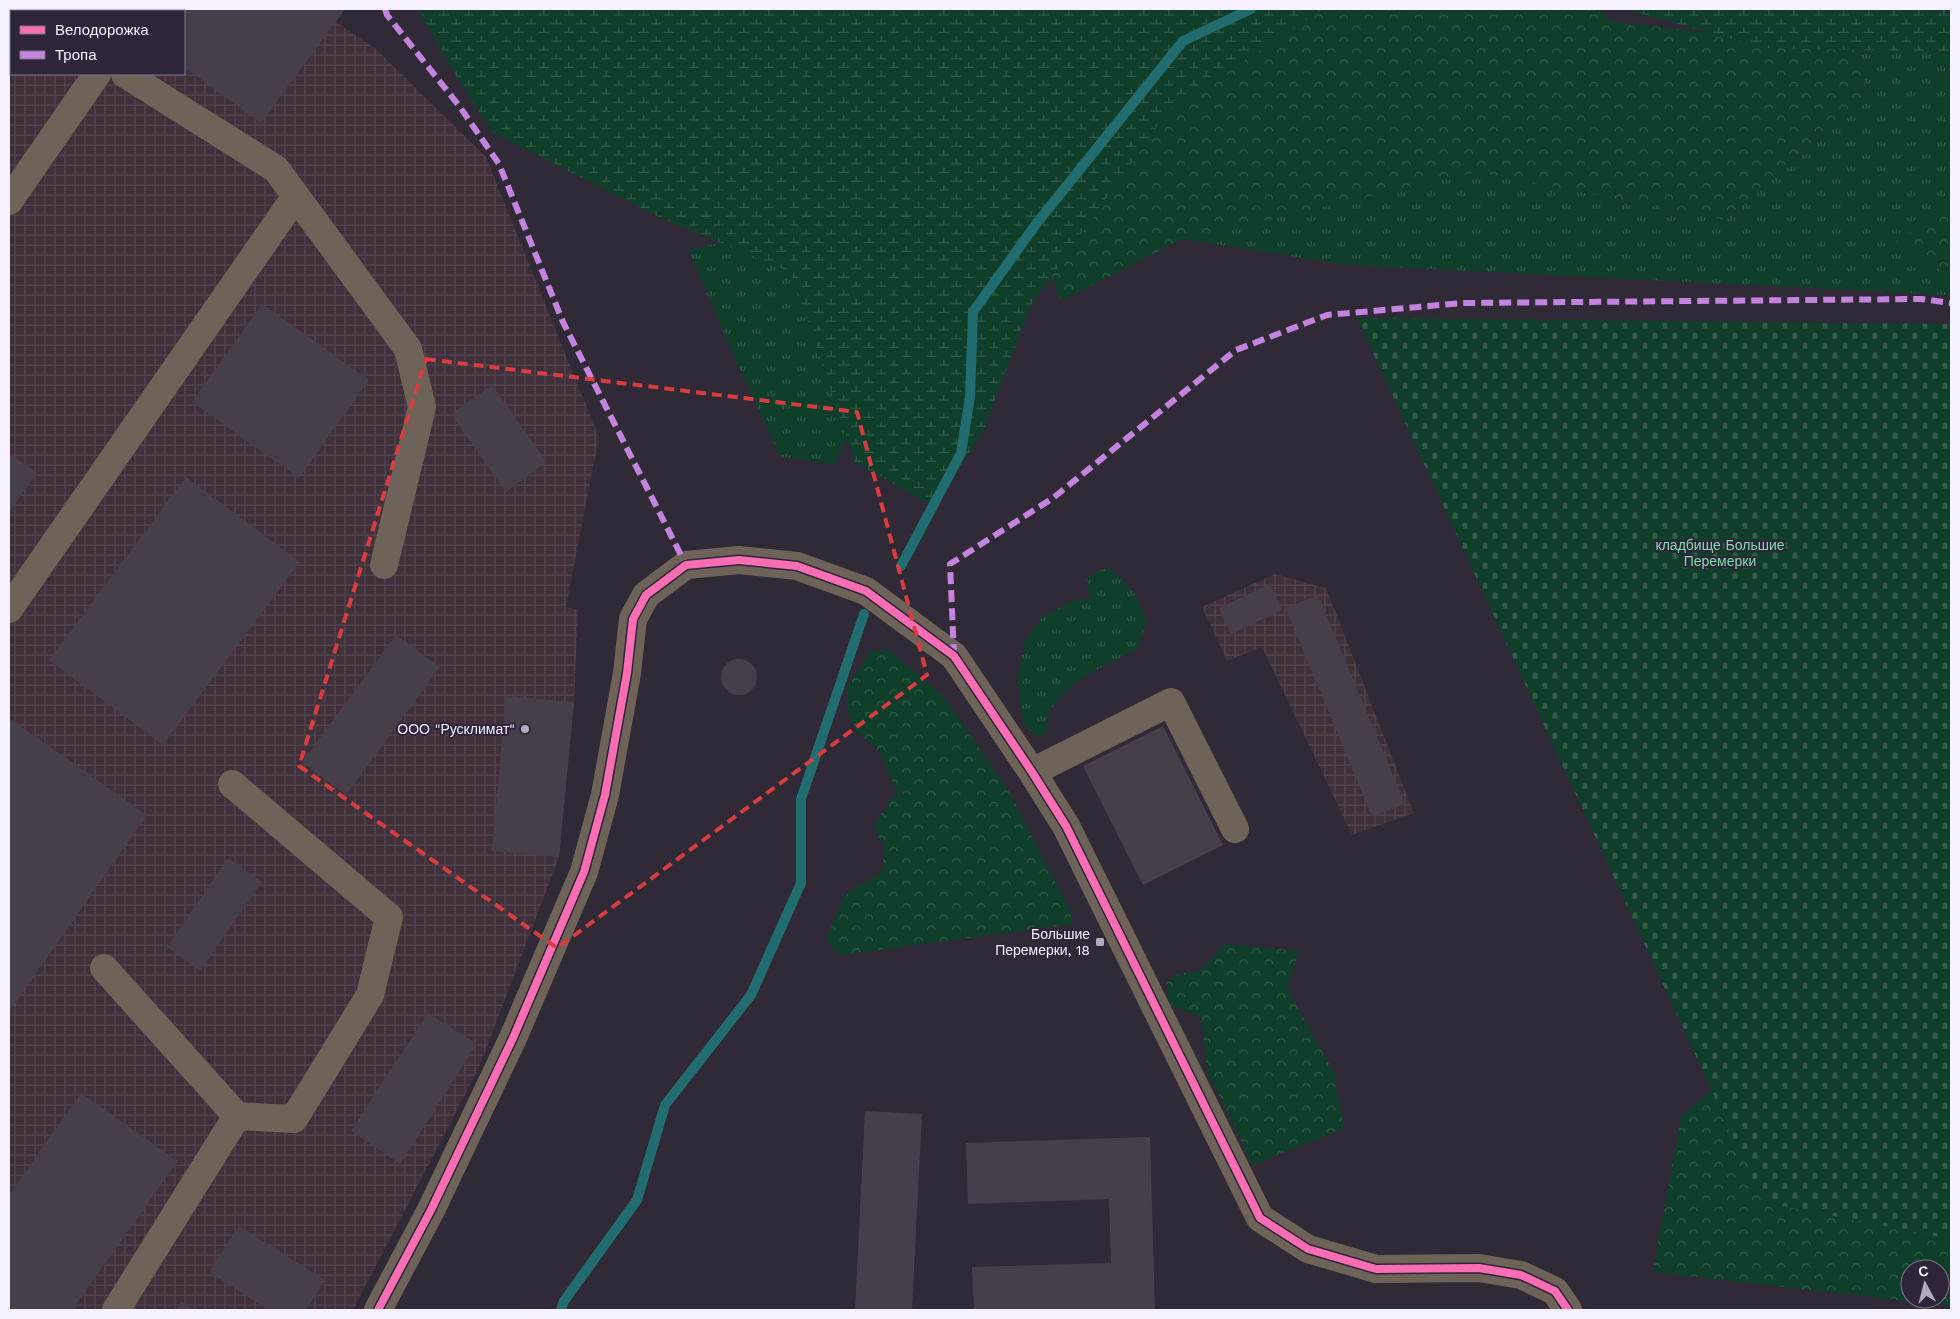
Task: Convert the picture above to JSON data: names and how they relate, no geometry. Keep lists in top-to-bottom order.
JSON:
{
  "parks": ["кладбище Большие Перемерки"],
  "places": {
    "other": ["ООО \"Русклимат\""],
    "transit": ["Большие Перемерки, 18"]
  },
  "legend": ["Велодорожка", "Тропа"],
  "north": "top"
}
